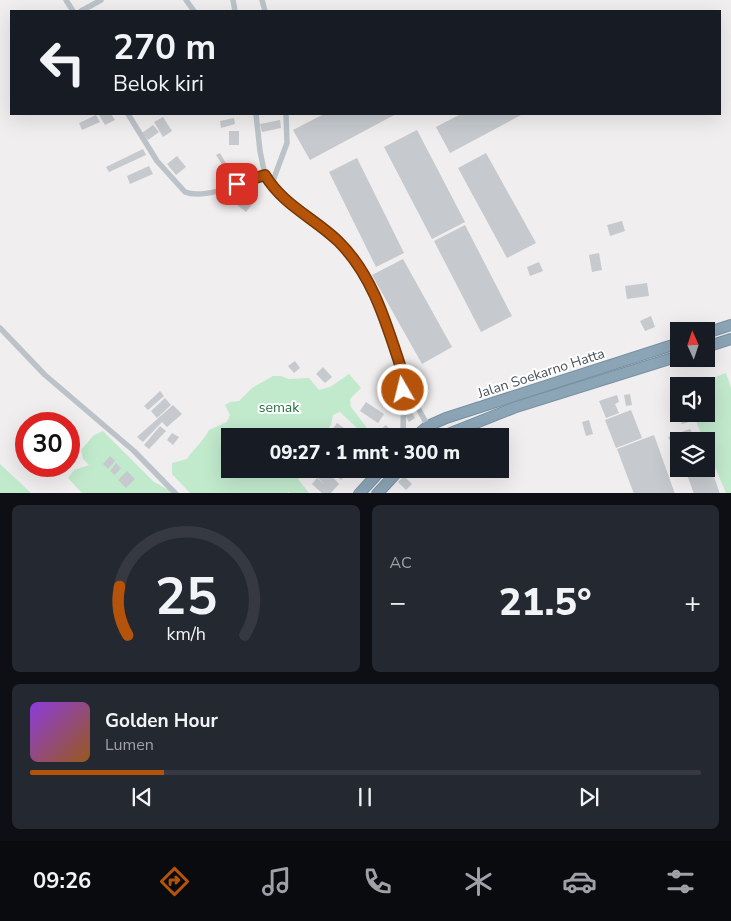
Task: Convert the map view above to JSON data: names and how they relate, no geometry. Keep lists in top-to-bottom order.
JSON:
{
  "streets": {
    "highway": ["Jalan Soekarno Hatta"]
  },
  "parks": ["semak"],
  "north": "top",
  "page": {
    "turn": ["270 m", "Belok kiri"],
    "limit": "30",
    "trip": "09:27 · 1 mnt · 300 m",
    "tile": "AC",
    "heat": ["−", "21.5°", "+"],
    "song": ["Golden Hour", "Lumen"],
    "tabs": "09:26",
    "gauge": ["25", "km/h"]
  }
}
